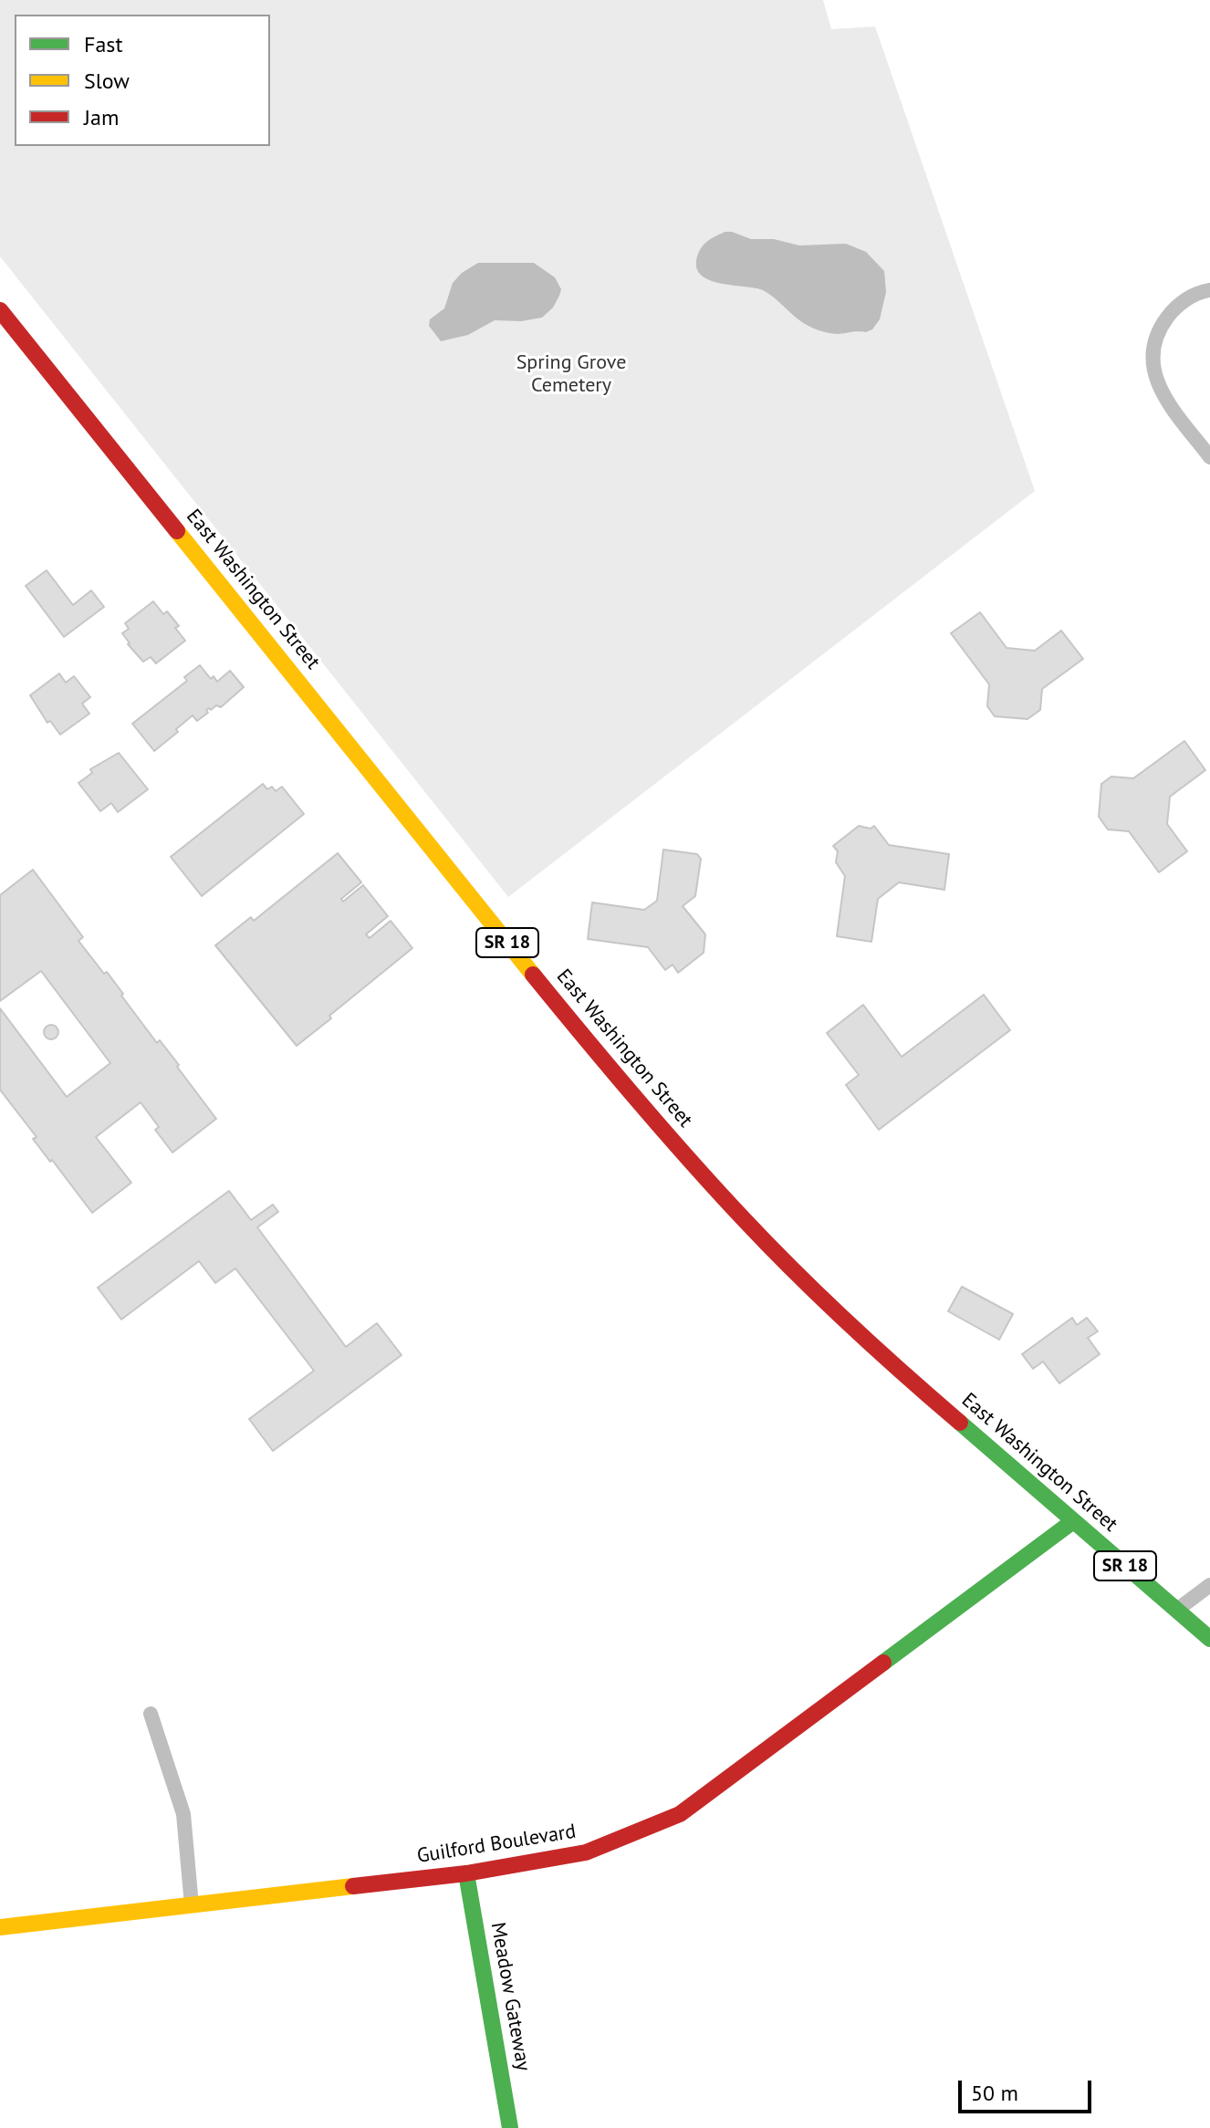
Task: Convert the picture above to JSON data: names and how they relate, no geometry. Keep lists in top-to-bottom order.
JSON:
{
  "streets": {
    "main road": [
      "East Washington Street",
      "SR 18",
      "Guilford Boulevard",
      "Meadow Gateway"
    ]
  },
  "crossings": [
    ["East Washington Street", "Guilford Boulevard"],
    ["Guilford Boulevard", "Meadow Gateway"]
  ],
  "parks": ["Spring Grove Cemetery"],
  "legend": ["Fast", "Slow", "Jam"],
  "scale_bar": "50 m"
}
